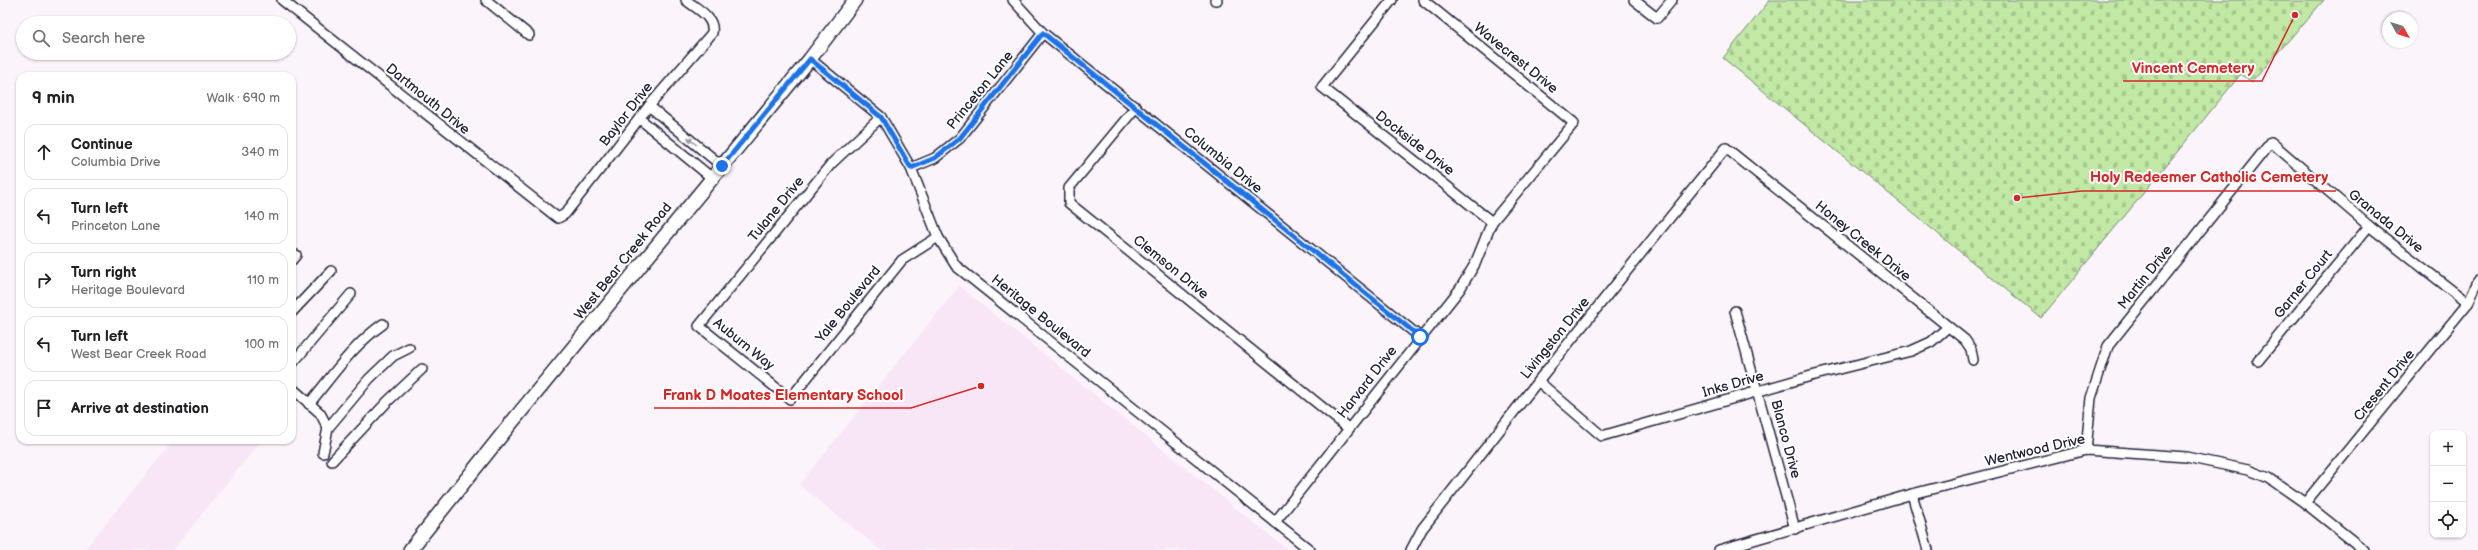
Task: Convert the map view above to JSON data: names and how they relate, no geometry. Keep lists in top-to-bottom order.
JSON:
{
  "streets": {
    "main road": ["West Bear Creek Road"],
    "street": [
      "Wavecrest Drive",
      "Princeton Lane",
      "Dartmouth Drive",
      "Baylor Drive",
      "Dockside Drive",
      "Columbia Drive",
      "Tulane Drive",
      "Granada Drive",
      "Honey Creek Drive",
      "Clemson Drive",
      "Martin Drive",
      "Garner Court",
      "Yale Boulevard",
      "Heritage Boulevard",
      "Livingston Drive",
      "Auburn Way",
      "Harvard Drive",
      "Inks Drive",
      "Cresent Drive",
      "Blanco Drive",
      "Wentwood Drive"
    ]
  },
  "crossings": [
    ["Wavecrest Drive", "Harvard Drive"],
    ["Princeton Lane", "Columbia Drive"],
    ["Princeton Lane", "Heritage Boulevard"],
    ["Dartmouth Drive", "Baylor Drive"],
    ["Dockside Drive", "Harvard Drive"],
    ["Columbia Drive", "Clemson Drive"],
    ["Columbia Drive", "Harvard Drive"],
    ["Tulane Drive", "Heritage Boulevard"],
    ["Tulane Drive", "Auburn Way"],
    ["Granada Drive", "Martin Drive"],
    ["Granada Drive", "Garner Court"],
    ["Granada Drive", "Cresent Drive"],
    ["Honey Creek Drive", "Livingston Drive"],
    ["Honey Creek Drive", "Inks Drive"],
    ["West Bear Creek Road", "Heritage Boulevard"],
    ["Clemson Drive", "Harvard Drive"],
    ["Martin Drive", "Wentwood Drive"],
    ["Yale Boulevard", "Heritage Boulevard"],
    ["Yale Boulevard", "Auburn Way"],
    ["Heritage Boulevard", "Harvard Drive"],
    ["Livingston Drive", "Inks Drive"],
    ["Inks Drive", "Blanco Drive"],
    ["Cresent Drive", "Wentwood Drive"],
    ["Blanco Drive", "Wentwood Drive"]
  ],
  "places": ["Vincent Cemetery", "Holy Redeemer Catholic Cemetery", "Frank D Moates Elementary School"],
  "north": "bottom right",
  "page": {
    "search": "Search here",
    "heading": ["9 min", "Walk · 690 m"],
    "list": [
      ["Continue", "Columbia Drive", "340 m"],
      ["Turn left", "Princeton Lane", "140 m"],
      ["Turn right", "Heritage Boulevard", "110 m"],
      ["Turn left", "West Bear Creek Road", "100 m"],
      "Arrive at destination"
    ],
    "map_buttons": ["+", "−"]
  }
}
